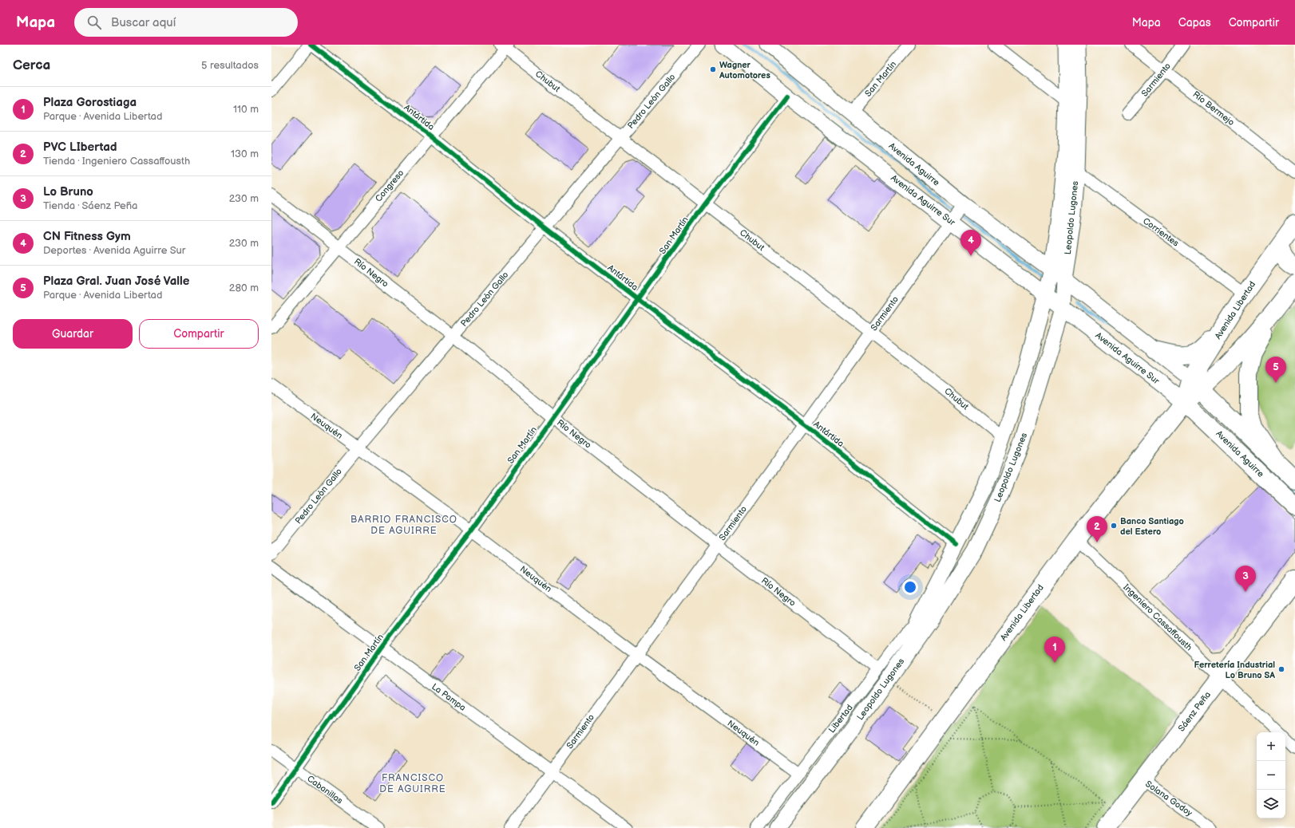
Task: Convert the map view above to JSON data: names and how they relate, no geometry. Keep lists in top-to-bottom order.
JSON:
{
  "streets": {
    "main road": [
      "Avenida Aguirre",
      "Avenida Aguirre Sur",
      "Leopoldo Lugones",
      "Avenida Libertad",
      "Sáenz Peña"
    ],
    "street": [
      "San Martín",
      "Sarmiento",
      "Chubut",
      "Pedro León Gallo",
      "Río Bermejo",
      "Antártida",
      "Congreso",
      "Corrientes",
      "Río Negro",
      "Neuquén",
      "Ingeniero Cassaffousth",
      "La Pampa",
      "Libertad",
      "Cabanillas",
      "Solana Godoy"
    ]
  },
  "crossings": [
    ["San Martín", "Chubut"],
    ["San Martín", "Antártida"],
    ["San Martín", "Avenida Aguirre"],
    ["San Martín", "Avenida Aguirre Sur"],
    ["San Martín", "Río Negro"],
    ["San Martín", "Neuquén"],
    ["San Martín", "La Pampa"],
    ["San Martín", "Cabanillas"],
    ["Sarmiento", "Chubut"],
    ["Sarmiento", "Río Bermejo"],
    ["Sarmiento", "Antártida"],
    ["Sarmiento", "Avenida Aguirre"],
    ["Sarmiento", "Avenida Aguirre Sur"],
    ["Sarmiento", "Río Negro"],
    ["Sarmiento", "Neuquén"],
    ["Sarmiento", "La Pampa"],
    ["Chubut", "Pedro León Gallo"],
    ["Chubut", "Congreso"],
    ["Chubut", "Leopoldo Lugones"],
    ["Pedro León Gallo", "Antártida"],
    ["Pedro León Gallo", "Río Negro"],
    ["Pedro León Gallo", "Neuquén"],
    ["Antártida", "Congreso"],
    ["Antártida", "Leopoldo Lugones"],
    ["Avenida Aguirre", "Avenida Aguirre Sur"],
    ["Avenida Aguirre", "Leopoldo Lugones"],
    ["Avenida Aguirre", "Avenida Libertad"],
    ["Congreso", "Río Negro"],
    ["Avenida Aguirre Sur", "Leopoldo Lugones"],
    ["Avenida Aguirre Sur", "Avenida Libertad"],
    ["Leopoldo Lugones", "Corrientes"],
    ["Leopoldo Lugones", "Río Negro"],
    ["Leopoldo Lugones", "Libertad"],
    ["Corrientes", "Avenida Libertad"],
    ["Río Negro", "Libertad"],
    ["Avenida Libertad", "Ingeniero Cassaffousth"],
    ["Neuquén", "Libertad"],
    ["Ingeniero Cassaffousth", "Sáenz Peña"],
    ["Sáenz Peña", "Solana Godoy"]
  ],
  "districts": ["BARRIO FRANCISCO DE AGUIRRE", "FRANCISCO DE AGUIRRE"],
  "places": ["Wagner Automotores", "Banco Santiago del Estero", "Ferretería Industrial Lo Bruno SA"],
  "page": {
    "header": "Mapa",
    "search": "Buscar aquí",
    "nav": ["Mapa", "Capas", "Compartir"],
    "heading": ["Cerca", "5 resultados"],
    "list": [
      {
        "mark": "1",
        "name": "Plaza Gorostiaga",
        "note": "Parque · Avenida Libertad",
        "value": "110 m"
      },
      {
        "mark": "2",
        "name": "PVC LIbertad",
        "note": "Tienda · Ingeniero Cassaffousth",
        "value": "130 m"
      },
      {
        "mark": "3",
        "name": "Lo Bruno",
        "note": "Tienda · Sáenz Peña",
        "value": "230 m"
      },
      {
        "mark": "4",
        "name": "CN Fitness Gym",
        "note": "Deportes · Avenida Aguirre Sur",
        "value": "230 m"
      },
      {
        "mark": "5",
        "name": "Plaza Gral. Juan José Valle",
        "note": "Parque · Avenida Libertad",
        "value": "280 m"
      }
    ],
    "pins": [
      "4",
      "5",
      "2",
      "3",
      "1"
    ],
    "buttons": ["Guardar", "Compartir"],
    "map_buttons": ["+", "−"]
  }
}
